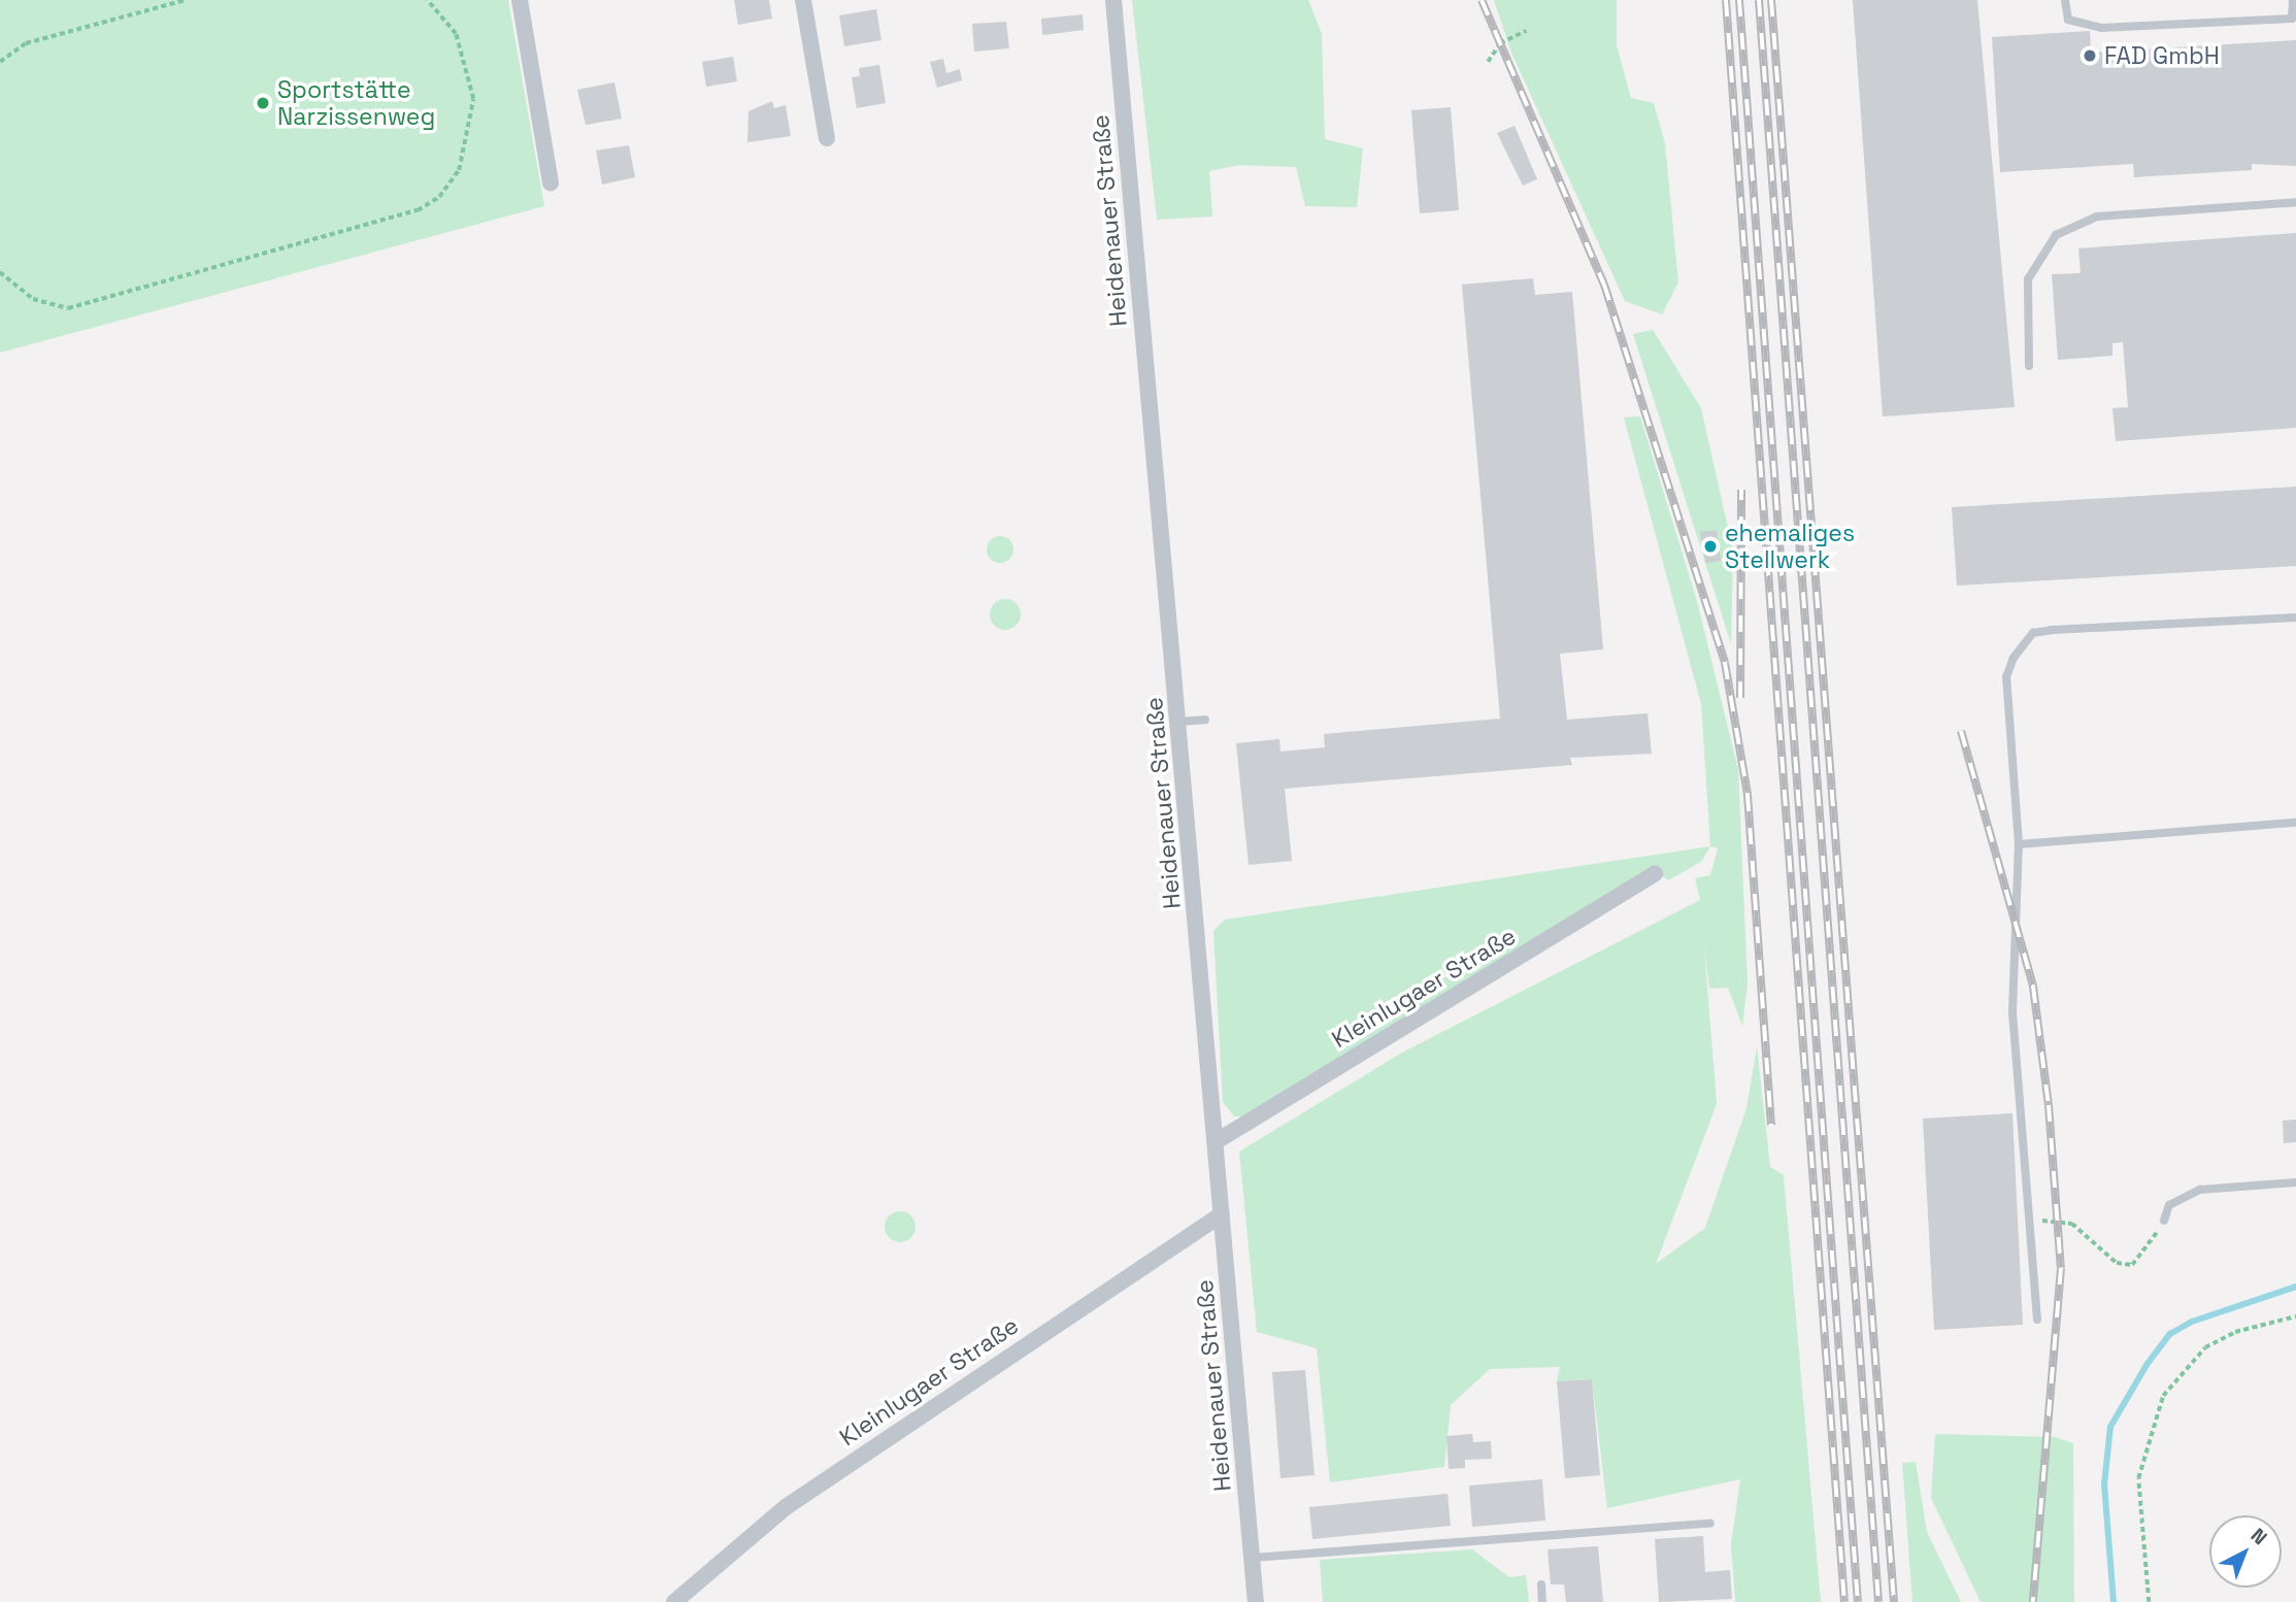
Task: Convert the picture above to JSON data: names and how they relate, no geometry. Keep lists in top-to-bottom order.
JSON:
{
  "streets": {
    "street": ["Heidenauer Straße", "Kleinlugaer Straße"]
  },
  "crossings": [
    ["Heidenauer Straße", "Kleinlugaer Straße"]
  ],
  "places": ["FAD GmbH", "Sportstätte Narzissenweg", "ehemaliges Stellwerk"],
  "north": "top right"
}
